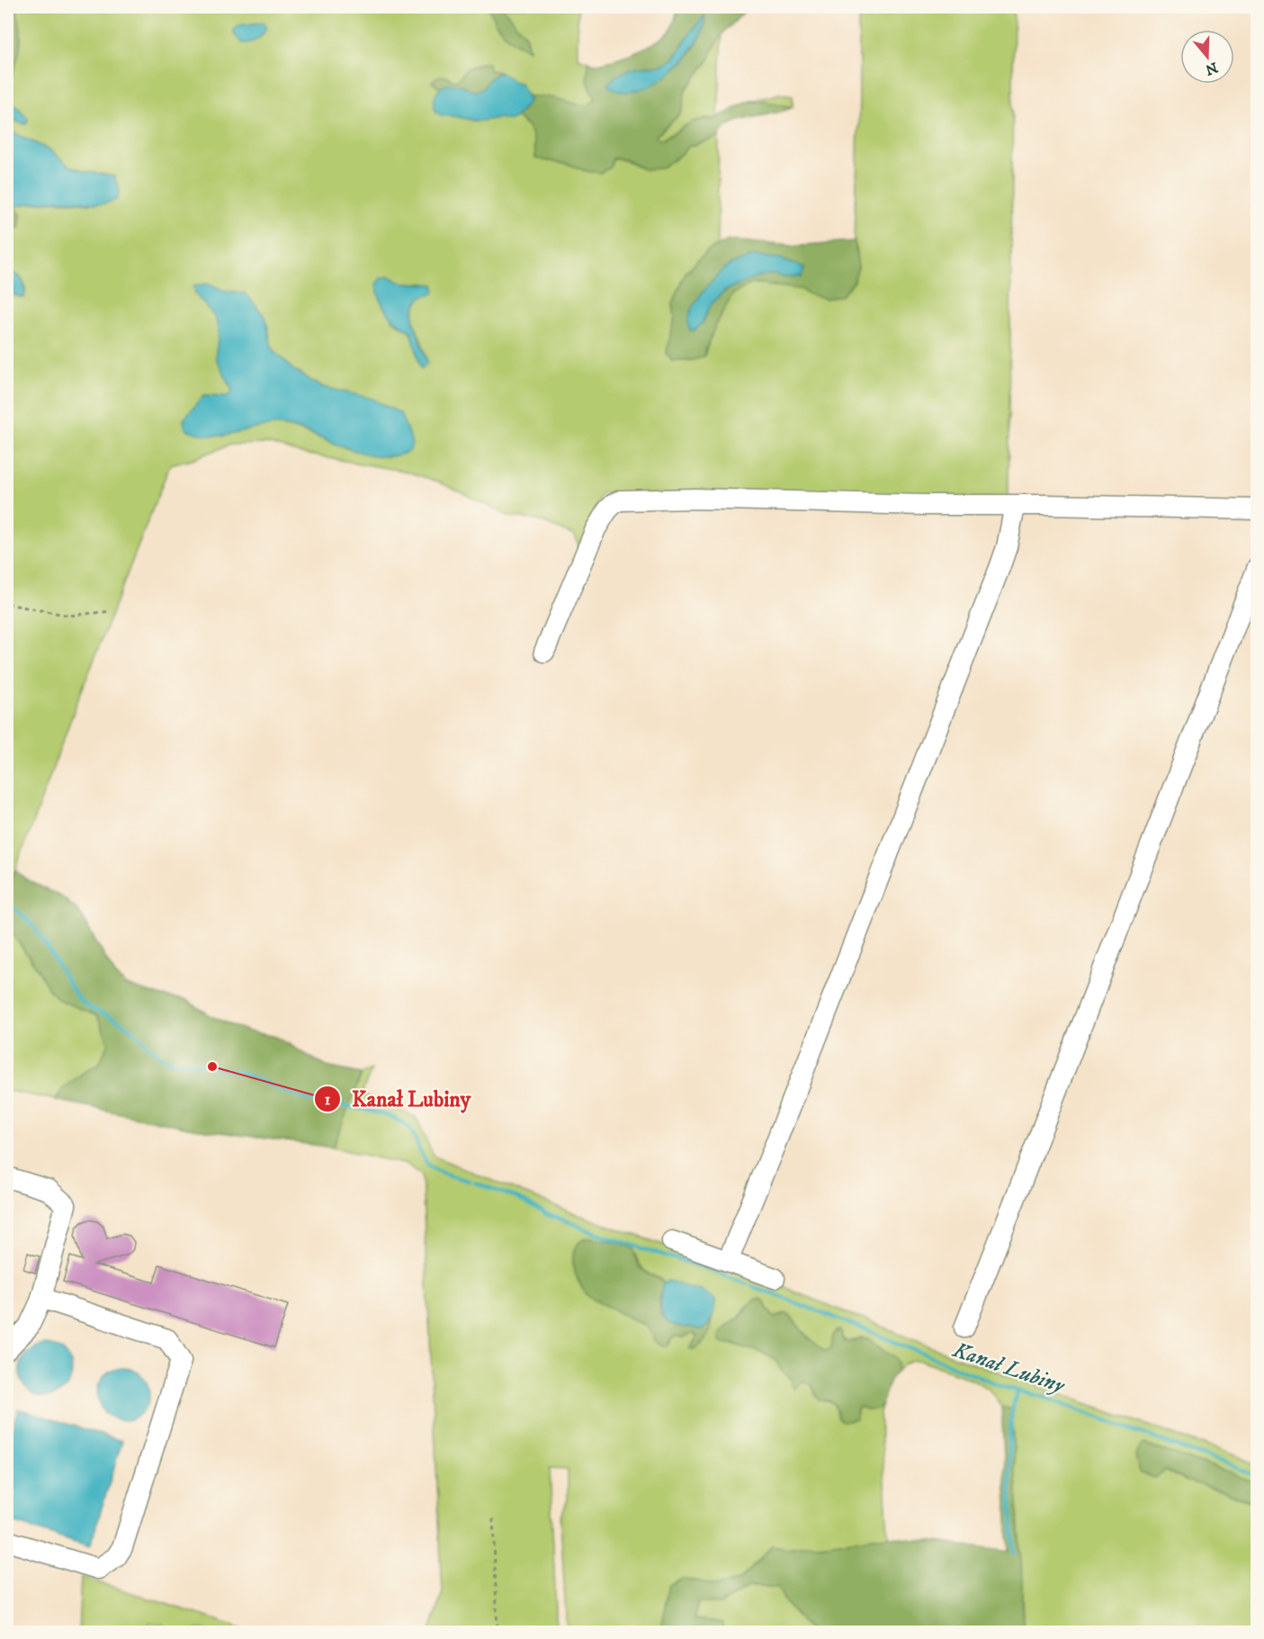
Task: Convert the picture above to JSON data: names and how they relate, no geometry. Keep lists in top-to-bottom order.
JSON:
{
  "water": ["Kanał Lubiny"],
  "places": ["Kanał Lubiny"],
  "north": "bottom"
}
